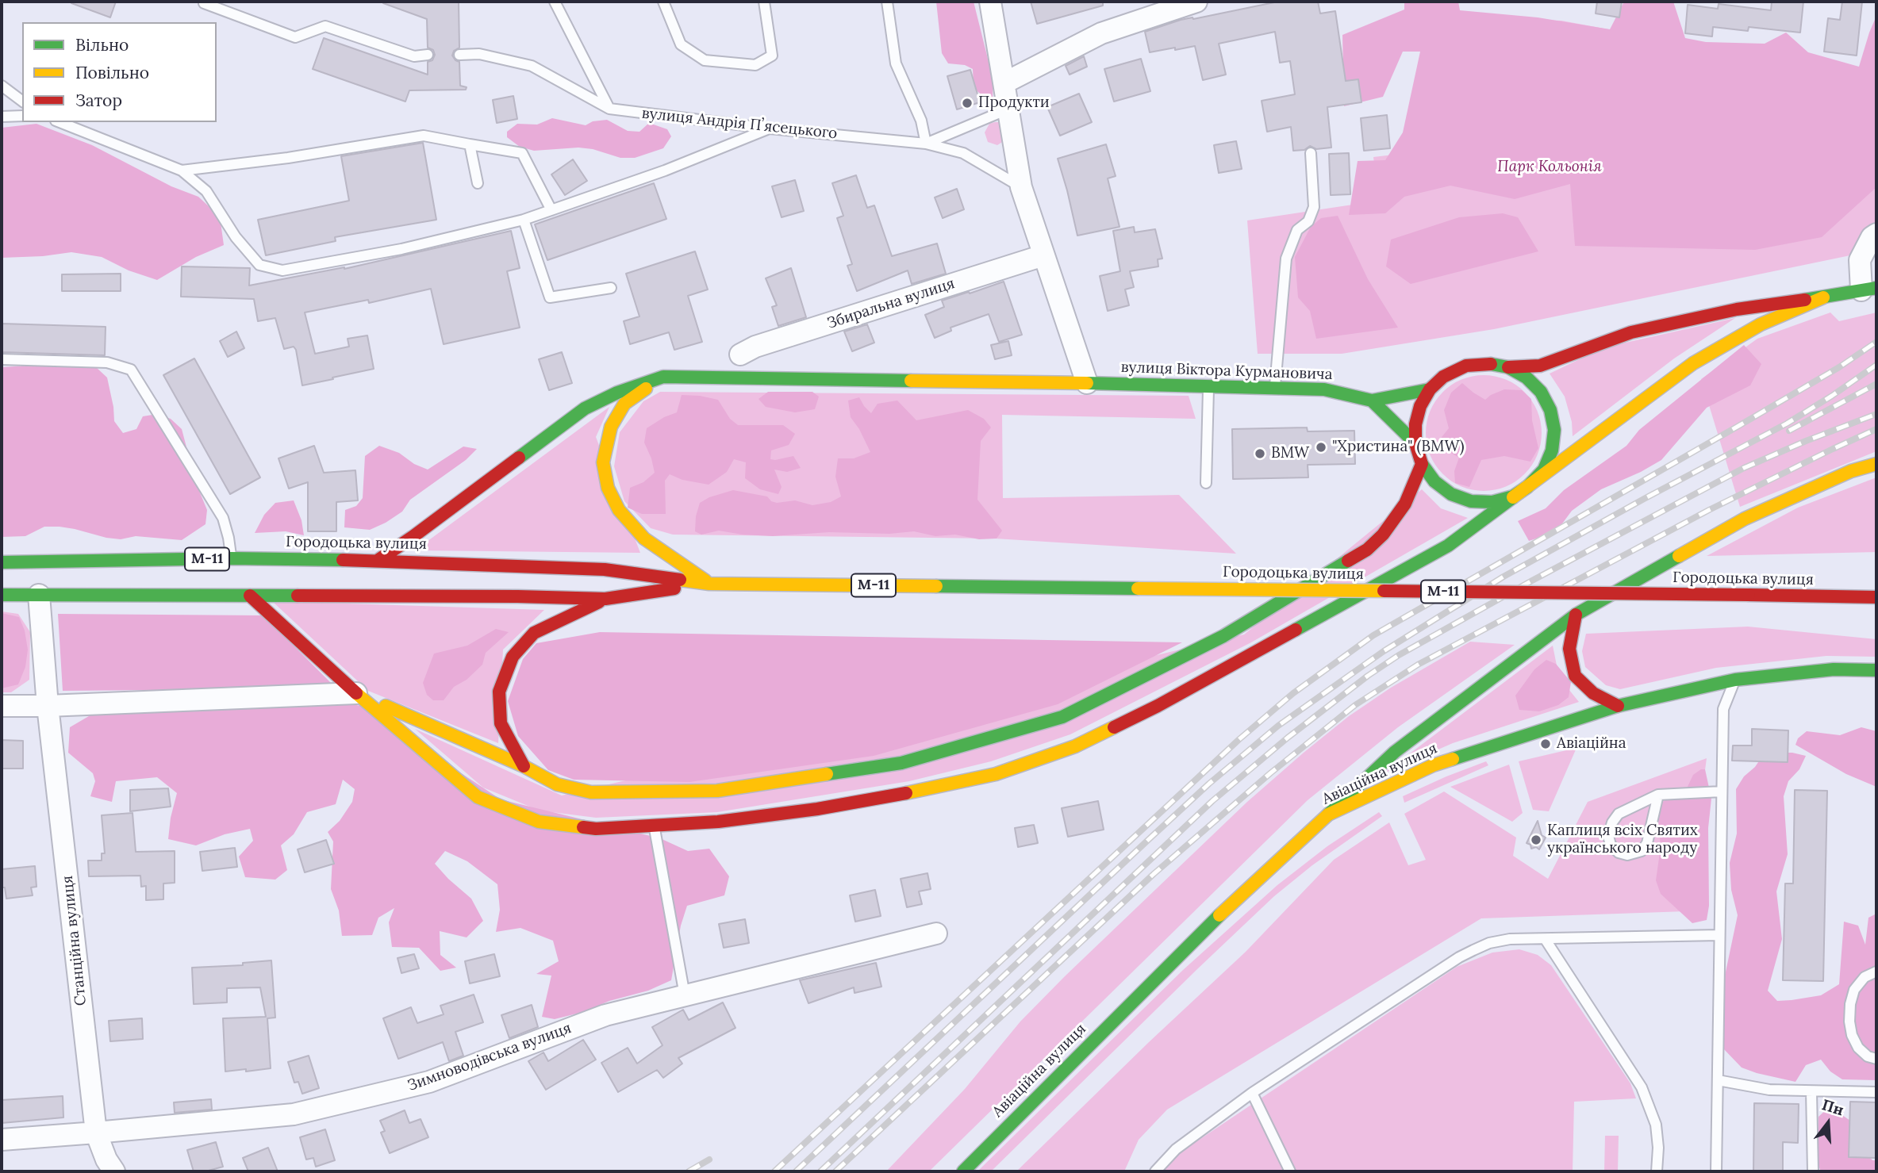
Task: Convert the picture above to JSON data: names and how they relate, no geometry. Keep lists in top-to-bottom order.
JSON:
{
  "streets": {
    "street": [
      "Збиральна вулиця",
      "вулиця Віктора Курмановича",
      "Городоцька вулиця",
      "М-11",
      "Авіаційна вулиця",
      "Станційна вулиця",
      "Зимноводівська вулиця"
    ],
    "lane": ["вулиця Андрія Пʼясецького"]
  },
  "crossings": [
    ["вулиця Віктора Курмановича", "Городоцька вулиця"],
    ["Городоцька вулиця", "Станційна вулиця"],
    ["Станційна вулиця", "Зимноводівська вулиця"]
  ],
  "parks": ["Парк Кольонія"],
  "places": [
    "Продукти",
    "\"Христина\" (BMW)",
    "BMW",
    "Авіаційна",
    "Каплиця всіх Святих українського народу"
  ],
  "legend": ["Вільно", "Повільно", "Затор"],
  "north": "top"
}
